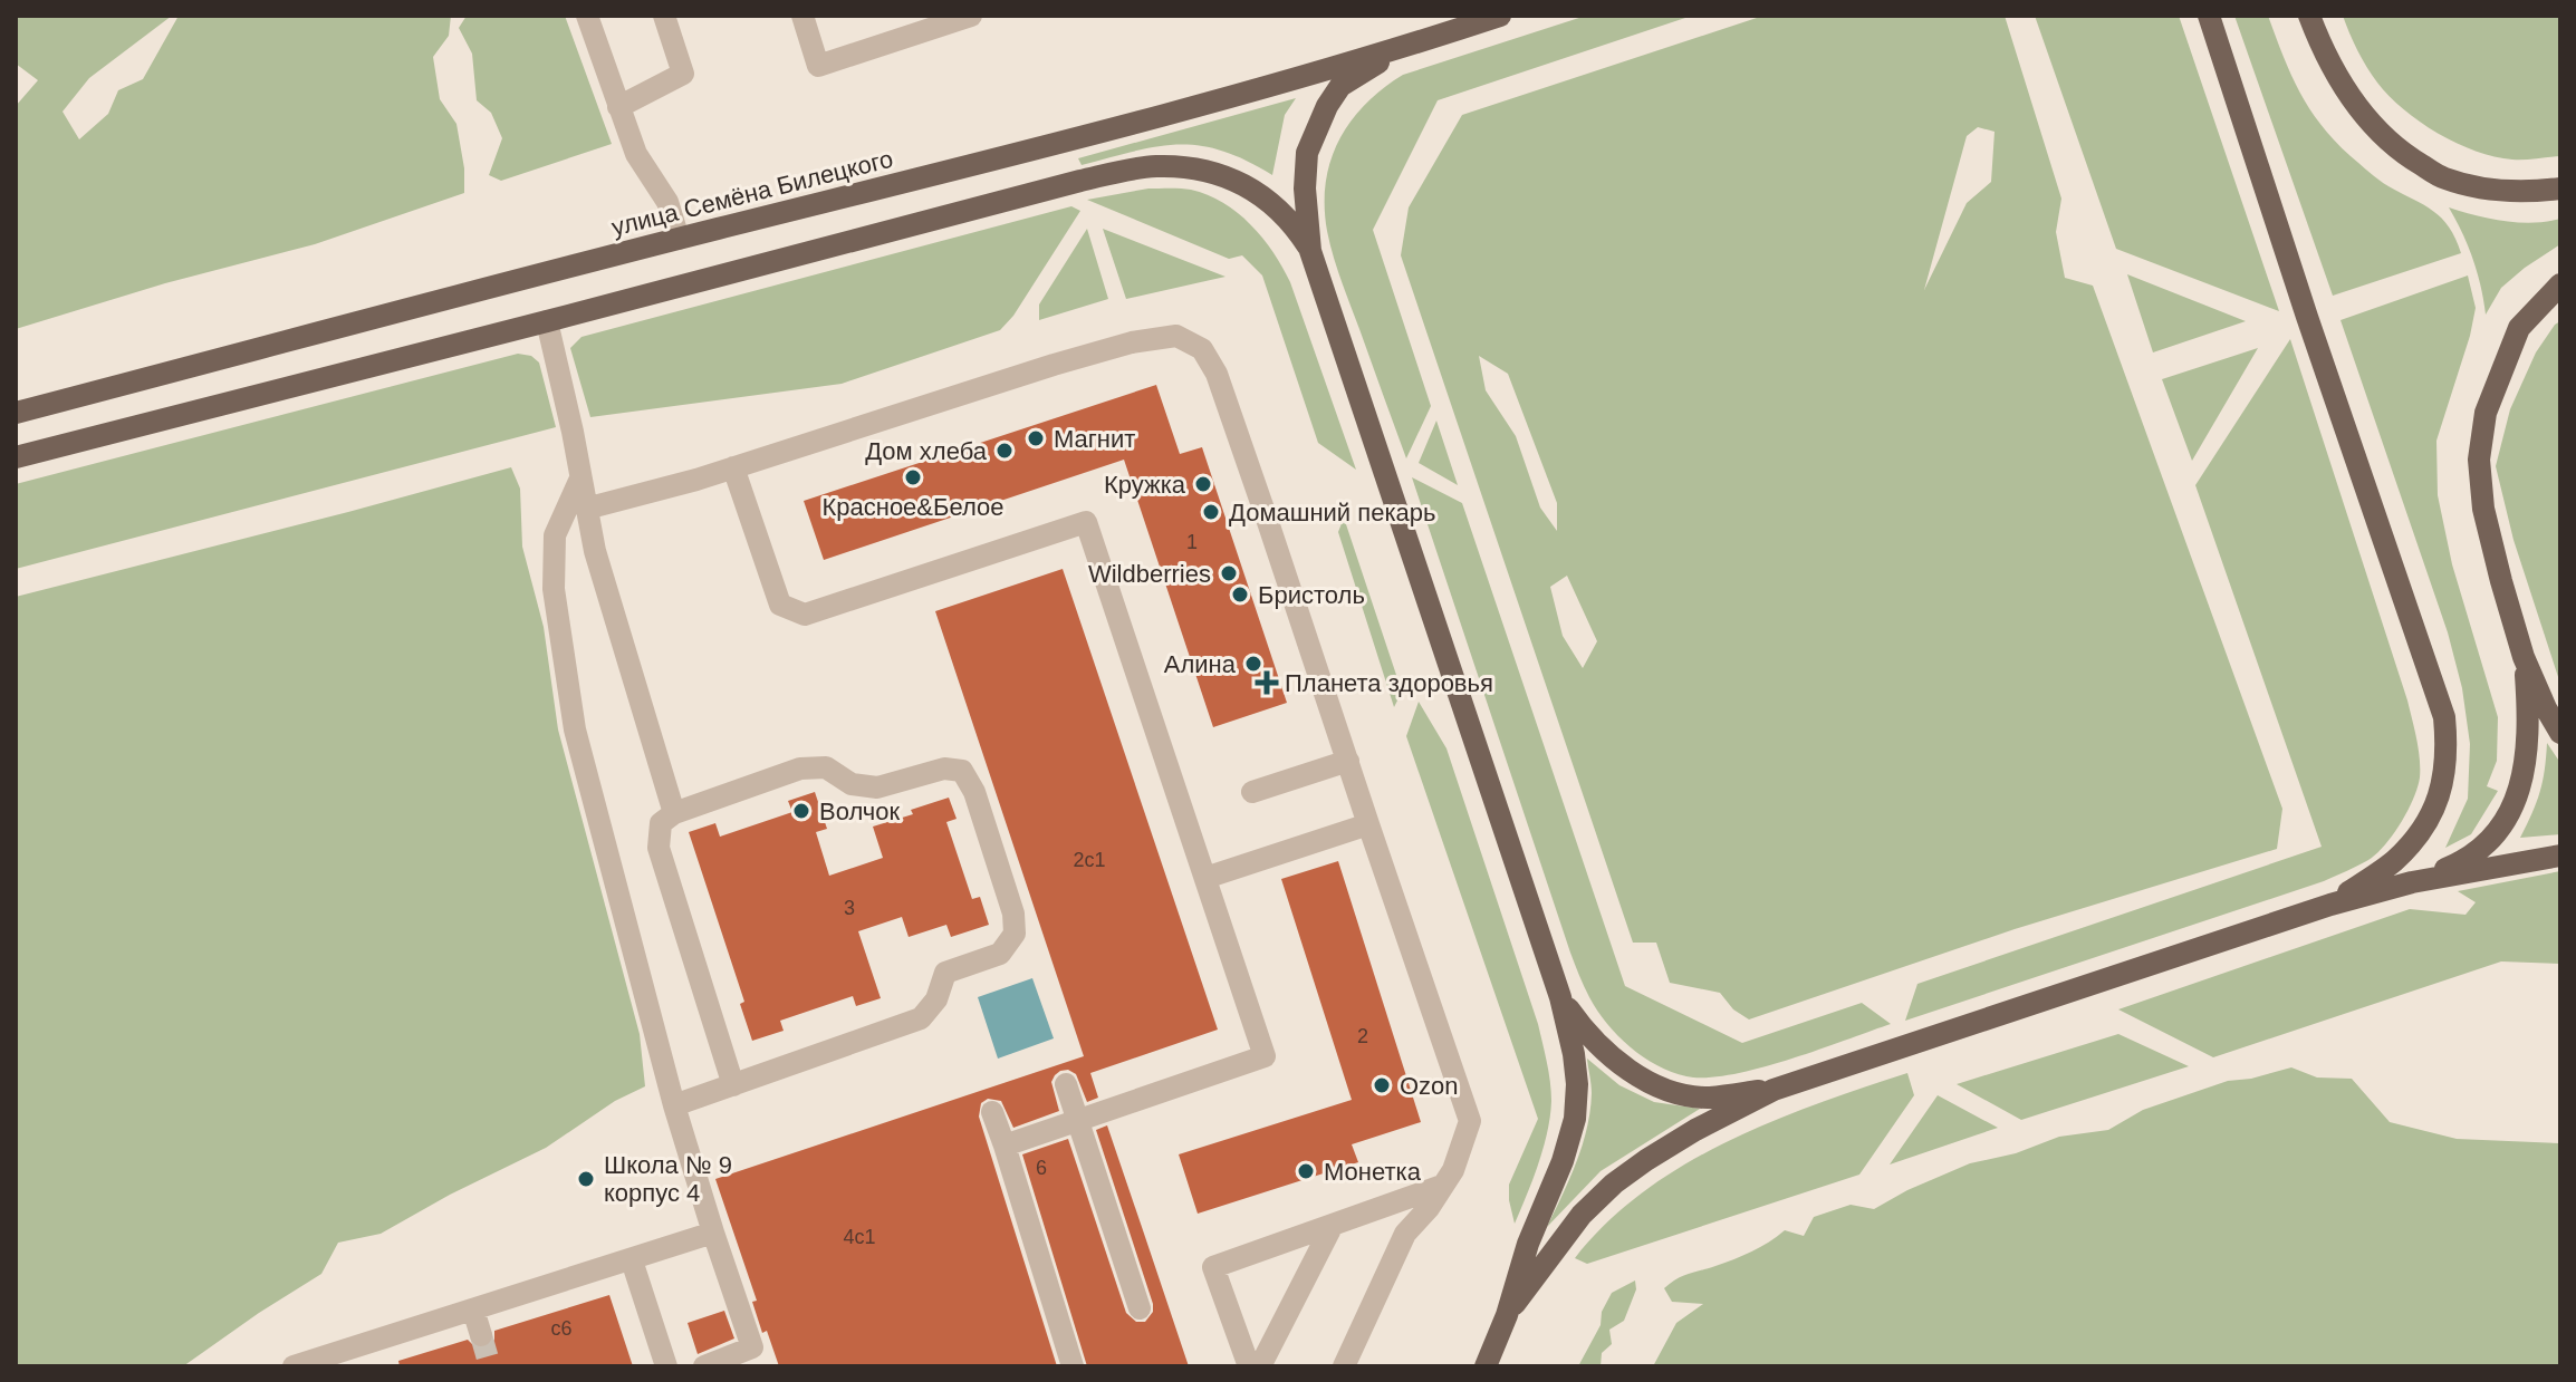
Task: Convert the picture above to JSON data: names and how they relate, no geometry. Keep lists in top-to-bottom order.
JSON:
{
  "streets": {
    "main road": ["улица Семёна Билецкого"]
  },
  "places": {
    "other": [
      "Магнит",
      "Дом хлеба",
      "Красное&Белое",
      "Кружка",
      "Домашний пекарь",
      "Wildberries",
      "Бристоль",
      "Алина",
      "Волчок",
      "Ozon",
      "Монетка",
      "Школа № 9 корпус 4"
    ],
    "health": ["Планета здоровья"]
  },
  "house_numbers": [
    "1",
    "2с1",
    "3",
    "2",
    "6",
    "4с1",
    "с6"
  ]
}
